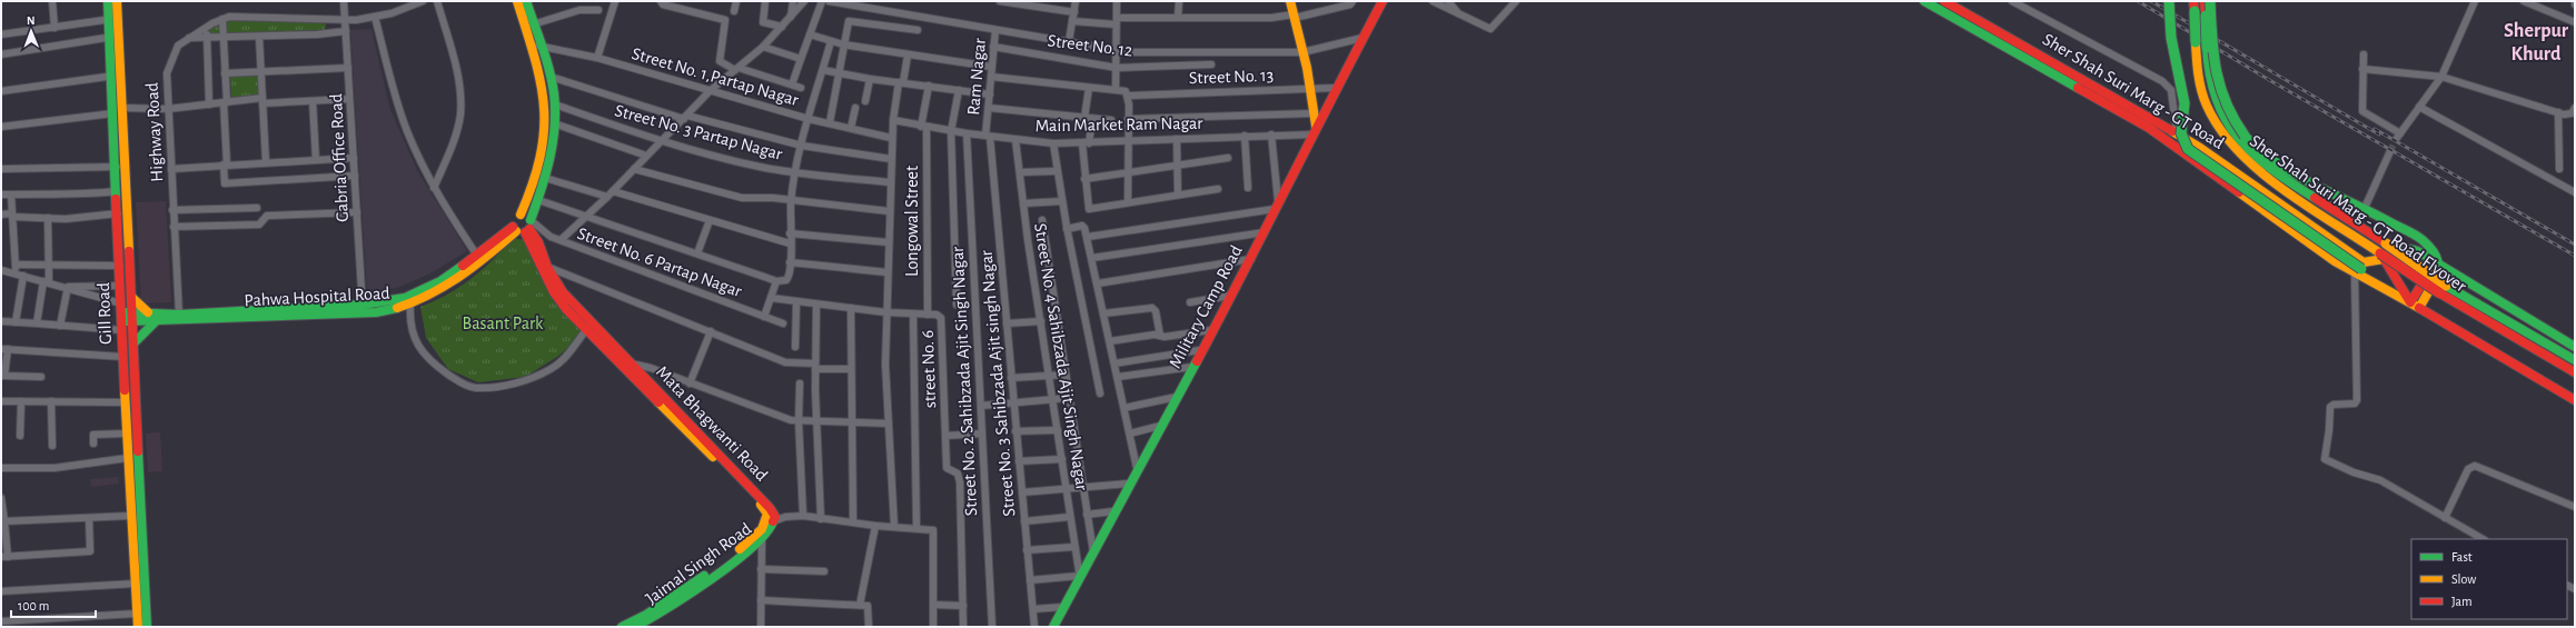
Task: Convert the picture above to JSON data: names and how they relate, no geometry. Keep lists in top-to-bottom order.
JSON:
{
  "streets": {
    "main road": [
      "Sher Shah Suri Marg - GT Road",
      "Sher Shah Suri Marg - GT Road Flyover",
      "Pahwa Hospital Road",
      "Military Camp Road",
      "Gill Road",
      "Mata Bhagwanti Road",
      "Jaimal Singh Road"
    ],
    "street": [
      "Street No. 12",
      "Street No. 1,Partap Nagar",
      "Ram Nagar",
      "Street No. 13",
      "Main Market Ram Nagar",
      "Highway Road",
      "Street No. 3 Partap Nagar",
      "Gabria Office Road",
      "Longowal Street",
      "Street No. 6 Partap Nagar",
      "Street No. 4 Sahibzada Ajit Singh Nagar",
      "street No. 6",
      "Street No. 2 Sahibzada Ajit Singh Nagar",
      "Street No. 3 Sahibzada Ajit singh Nagar"
    ]
  },
  "crossings": [
    ["Street No. 12", "Ram Nagar"],
    ["Ram Nagar", "Main Market Ram Nagar"],
    ["Ram Nagar", "Street No. 3 Sahibzada Ajit singh Nagar"],
    ["Street No. 13", "Military Camp Road"],
    ["Sher Shah Suri Marg - GT Road", "Sher Shah Suri Marg - GT Road Flyover"],
    ["Main Market Ram Nagar", "Longowal Street"],
    ["Main Market Ram Nagar", "Military Camp Road"],
    ["Main Market Ram Nagar", "Street No. 4 Sahibzada Ajit Singh Nagar"],
    ["Main Market Ram Nagar", "Street No. 2 Sahibzada Ajit Singh Nagar"],
    ["Main Market Ram Nagar", "Street No. 3 Sahibzada Ajit singh Nagar"],
    ["Highway Road", "Gabria Office Road"],
    ["Highway Road", "Pahwa Hospital Road"],
    ["Gabria Office Road", "Pahwa Hospital Road"],
    ["Longowal Street", "street No. 6"],
    ["Street No. 6 Partap Nagar", "Pahwa Hospital Road"],
    ["Street No. 6 Partap Nagar", "Mata Bhagwanti Road"],
    ["Pahwa Hospital Road", "Gill Road"],
    ["Pahwa Hospital Road", "Mata Bhagwanti Road"],
    ["Military Camp Road", "Street No. 4 Sahibzada Ajit Singh Nagar"],
    ["Mata Bhagwanti Road", "Jaimal Singh Road"]
  ],
  "districts": ["Sherpur Khurd"],
  "parks": ["Basant Park"],
  "legend": ["Fast", "Slow", "Jam"],
  "scale_bar": "100 m",
  "north": "top"
}
